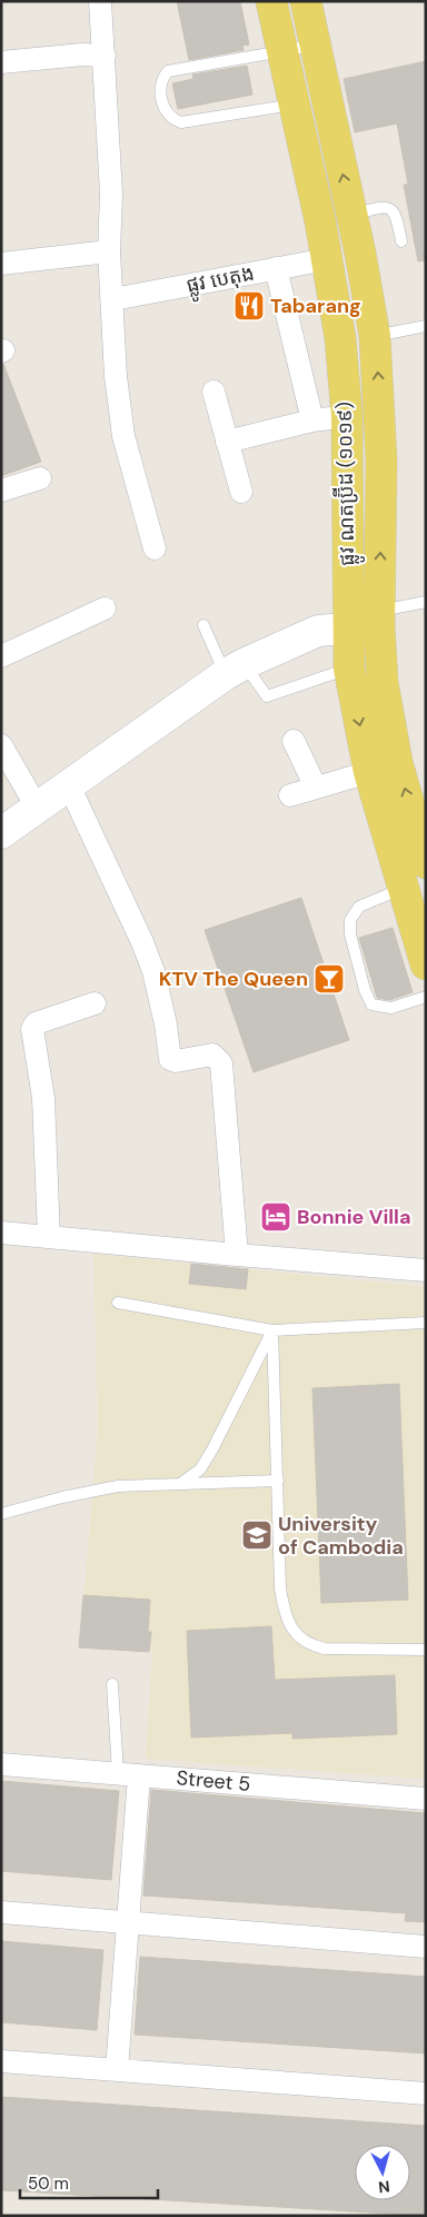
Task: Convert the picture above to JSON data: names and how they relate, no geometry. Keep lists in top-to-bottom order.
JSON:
{
  "streets": {
    "main road": ["ផ្លូវ ណតប្រ៊ីដ (១០១៩)"],
    "street": ["ផ្លូវ បេតុង", "Street 5"]
  },
  "crossings": [
    ["ផ្លូវ បេតុង", "ផ្លូវ ណតប្រ៊ីដ (១០១៩)"]
  ],
  "places": {
    "restaurant": ["Tabarang"],
    "bar": ["KTV The Queen"],
    "hotel": ["Bonnie Villa"],
    "school or university": ["University of Cambodia"]
  },
  "scale_bar": "50 m",
  "north": "bottom"
}
